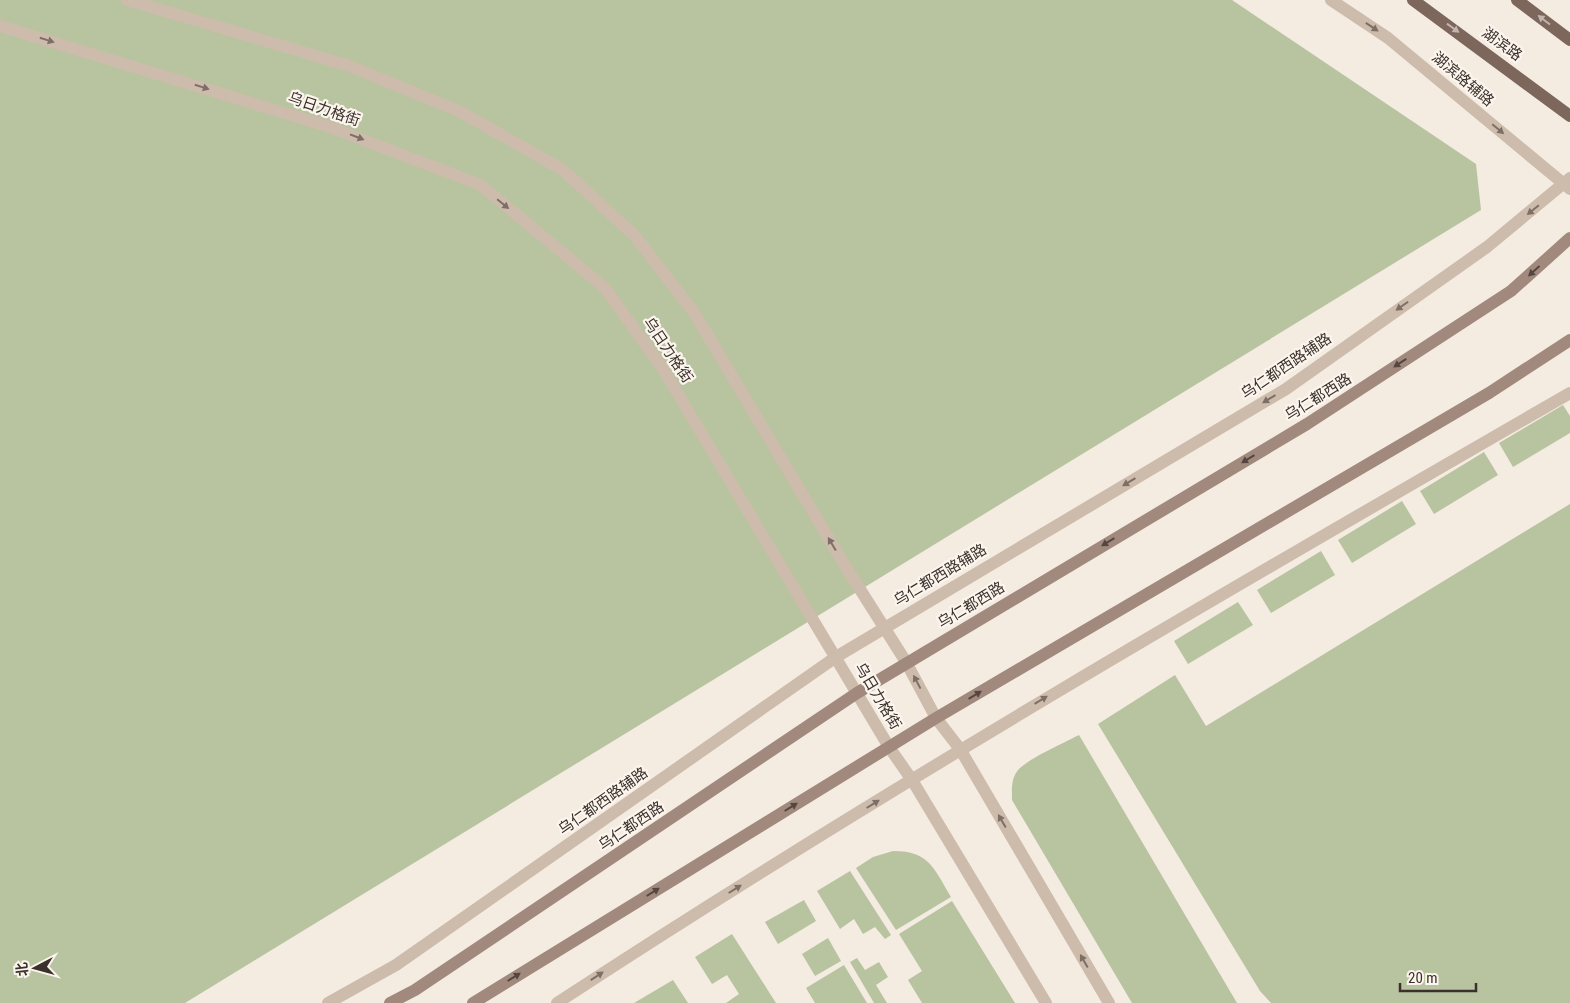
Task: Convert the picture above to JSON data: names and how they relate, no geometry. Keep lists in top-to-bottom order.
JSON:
{
  "streets": {
    "main road": ["湖滨路", "乌仁都西路"],
    "street": ["湖滨路辅路", "乌日力格街", "乌仁都西路辅路"]
  },
  "crossings": [
    ["湖滨路辅路", "乌仁都西路辅路"],
    ["乌日力格街", "乌仁都西路辅路"],
    ["乌日力格街", "乌仁都西路"]
  ],
  "one_way": ["湖滨路辅路", "乌仁都西路辅路"],
  "scale_bar": "20 m",
  "north": "left"
}
